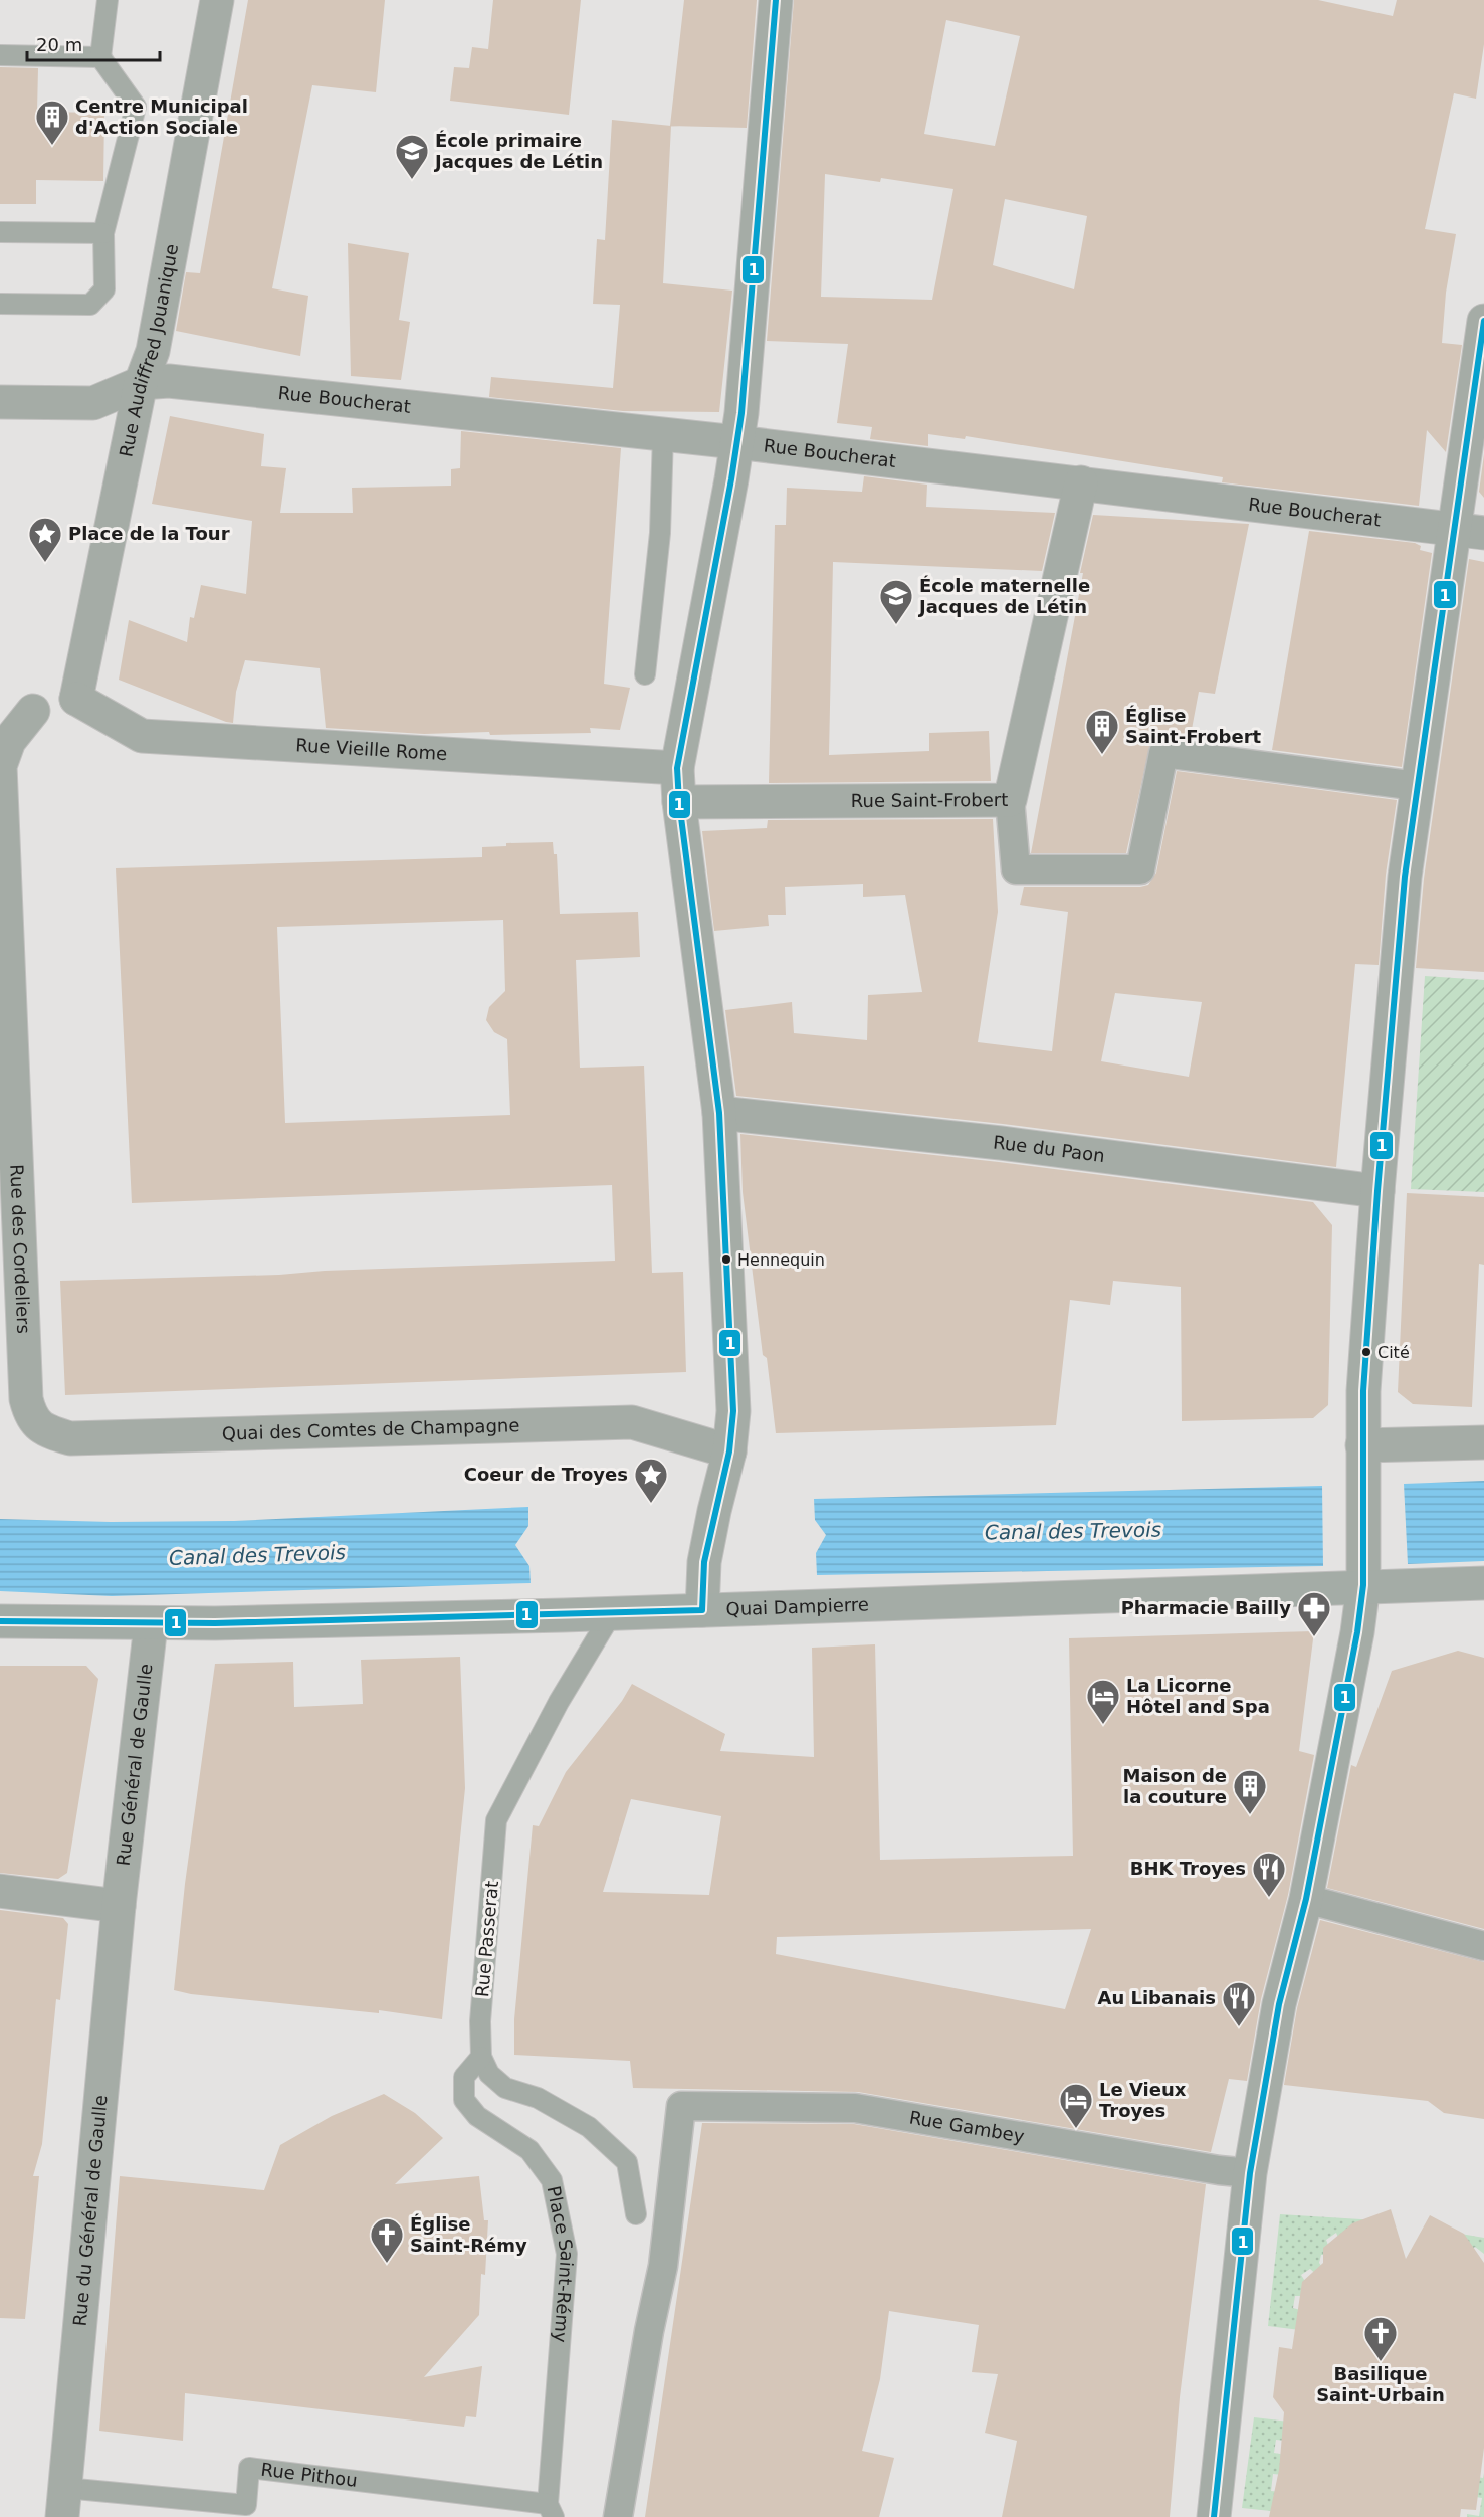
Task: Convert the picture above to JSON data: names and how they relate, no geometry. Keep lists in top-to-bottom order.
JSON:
{
  "streets": {
    "main road": ["Quai Dampierre"],
    "street": [
      "Rue Audiffred Jouanique",
      "Rue Boucherat",
      "Rue Vieille Rome",
      "Rue Saint-Frobert",
      "Rue du Paon",
      "Rue des Cordeliers",
      "Quai des Comtes de Champagne",
      "Rue Général de Gaulle",
      "Rue Gambey",
      "Rue du Général de Gaulle"
    ],
    "lane": ["Rue Passerat", "Place Saint-Rémy", "Rue Pithou"]
  },
  "crossings": [
    ["Rue Audiffred Jouanique", "Rue Boucherat"],
    ["Rue Audiffred Jouanique", "Rue Vieille Rome"],
    ["Rue des Cordeliers", "Quai des Comtes de Champagne"],
    ["Quai Dampierre", "Rue Général de Gaulle"],
    ["Quai Dampierre", "Rue Passerat"],
    ["Rue Général de Gaulle", "Rue du Général de Gaulle"],
    ["Rue Passerat", "Place Saint-Rémy"],
    ["Rue du Général de Gaulle", "Rue Pithou"],
    ["Place Saint-Rémy", "Rue Pithou"]
  ],
  "water": ["Canal des Trevois"],
  "places": {
    "building": ["Centre Municipal d'Action Sociale", "Église Saint-Frobert", "Maison de la couture"],
    "school or university": ["École primaire Jacques de Létin", "École maternelle Jacques de Létin"],
    "place": ["Place de la Tour", "Coeur de Troyes"],
    "other": ["Hennequin", "Cité"],
    "pharmacy": ["Pharmacie Bailly"],
    "hotel": ["La Licorne Hôtel and Spa", "Le Vieux Troyes"],
    "restaurant": ["BHK Troyes", "Au Libanais"],
    "church": ["Église Saint-Rémy", "Basilique Saint-Urbain"]
  },
  "lines": ["transit line 1"],
  "scale_bar": "20 m"
}
